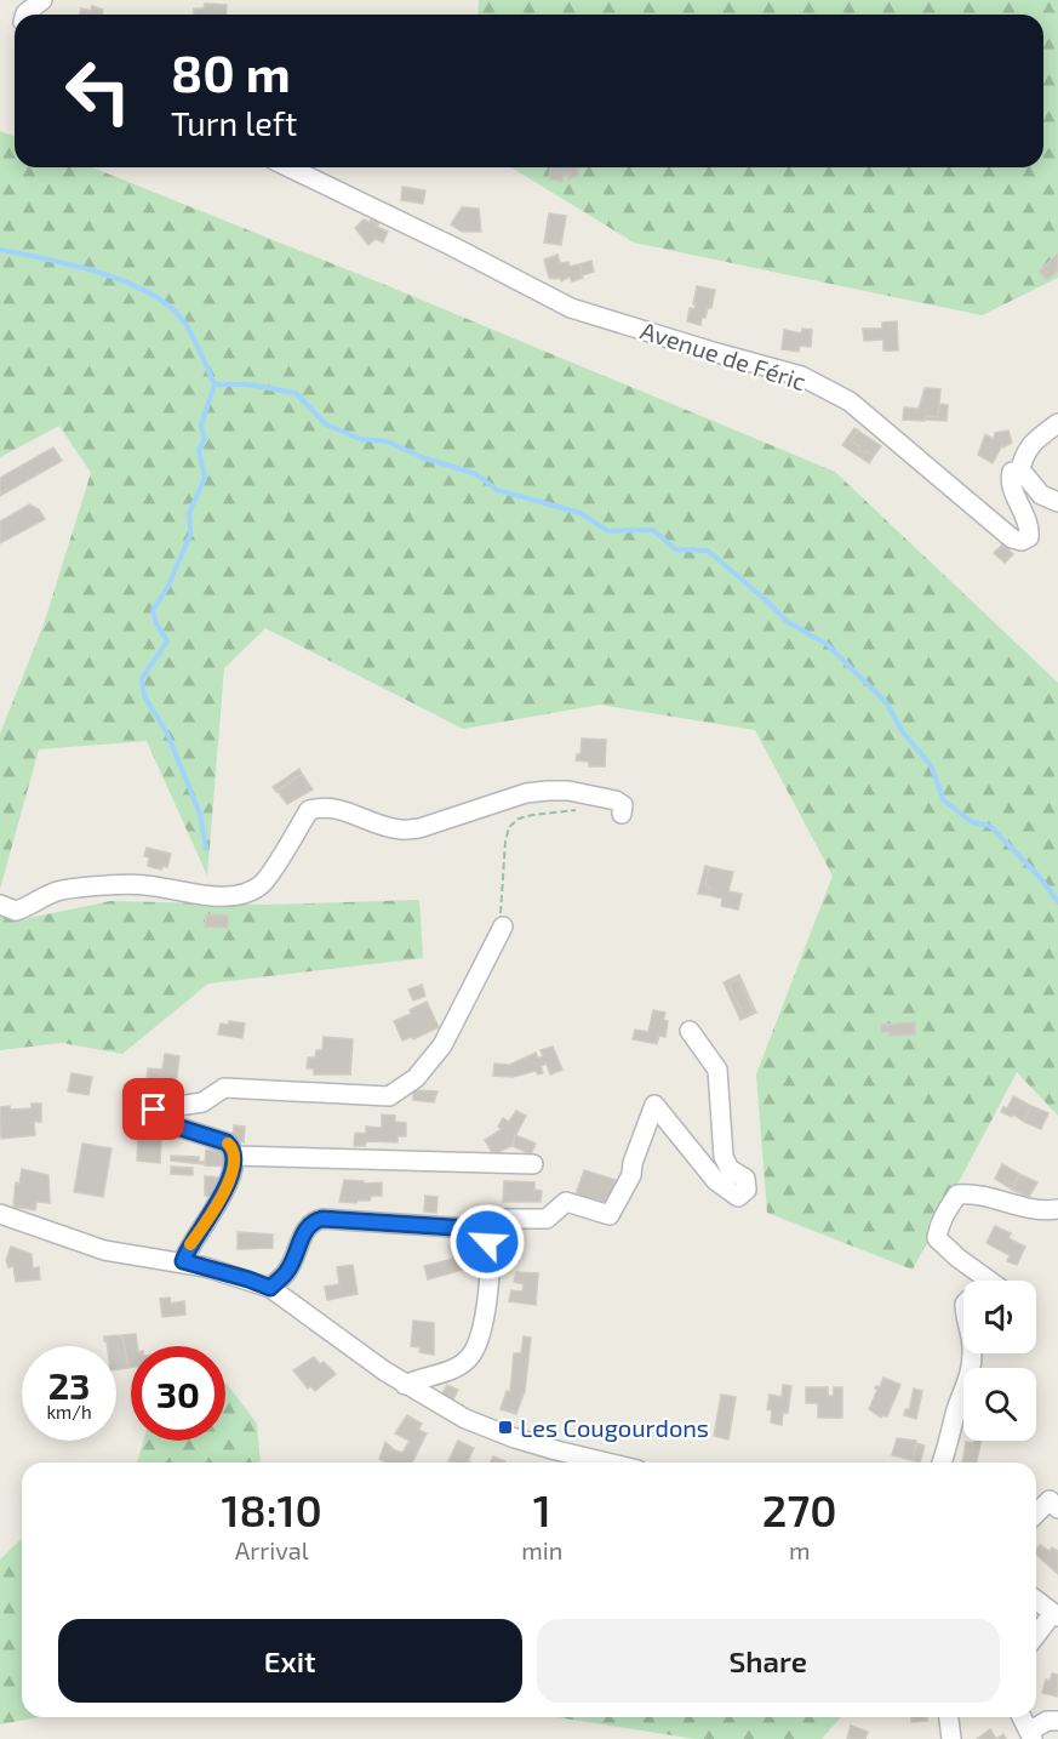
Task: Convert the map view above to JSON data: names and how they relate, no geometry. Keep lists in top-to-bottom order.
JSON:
{
  "streets": {
    "street": ["Avenue de Féric"]
  },
  "places": {
    "transit": ["Les Cougourdons"]
  },
  "page": {
    "turn": ["80 m", "Turn left"],
    "speed": "23 km/h",
    "limit": "30",
    "eta": [
      "18:10",
      "Arrival",
      "1",
      "min",
      "270",
      "m"
    ],
    "buttons": ["Exit", "Share"]
  }
}
